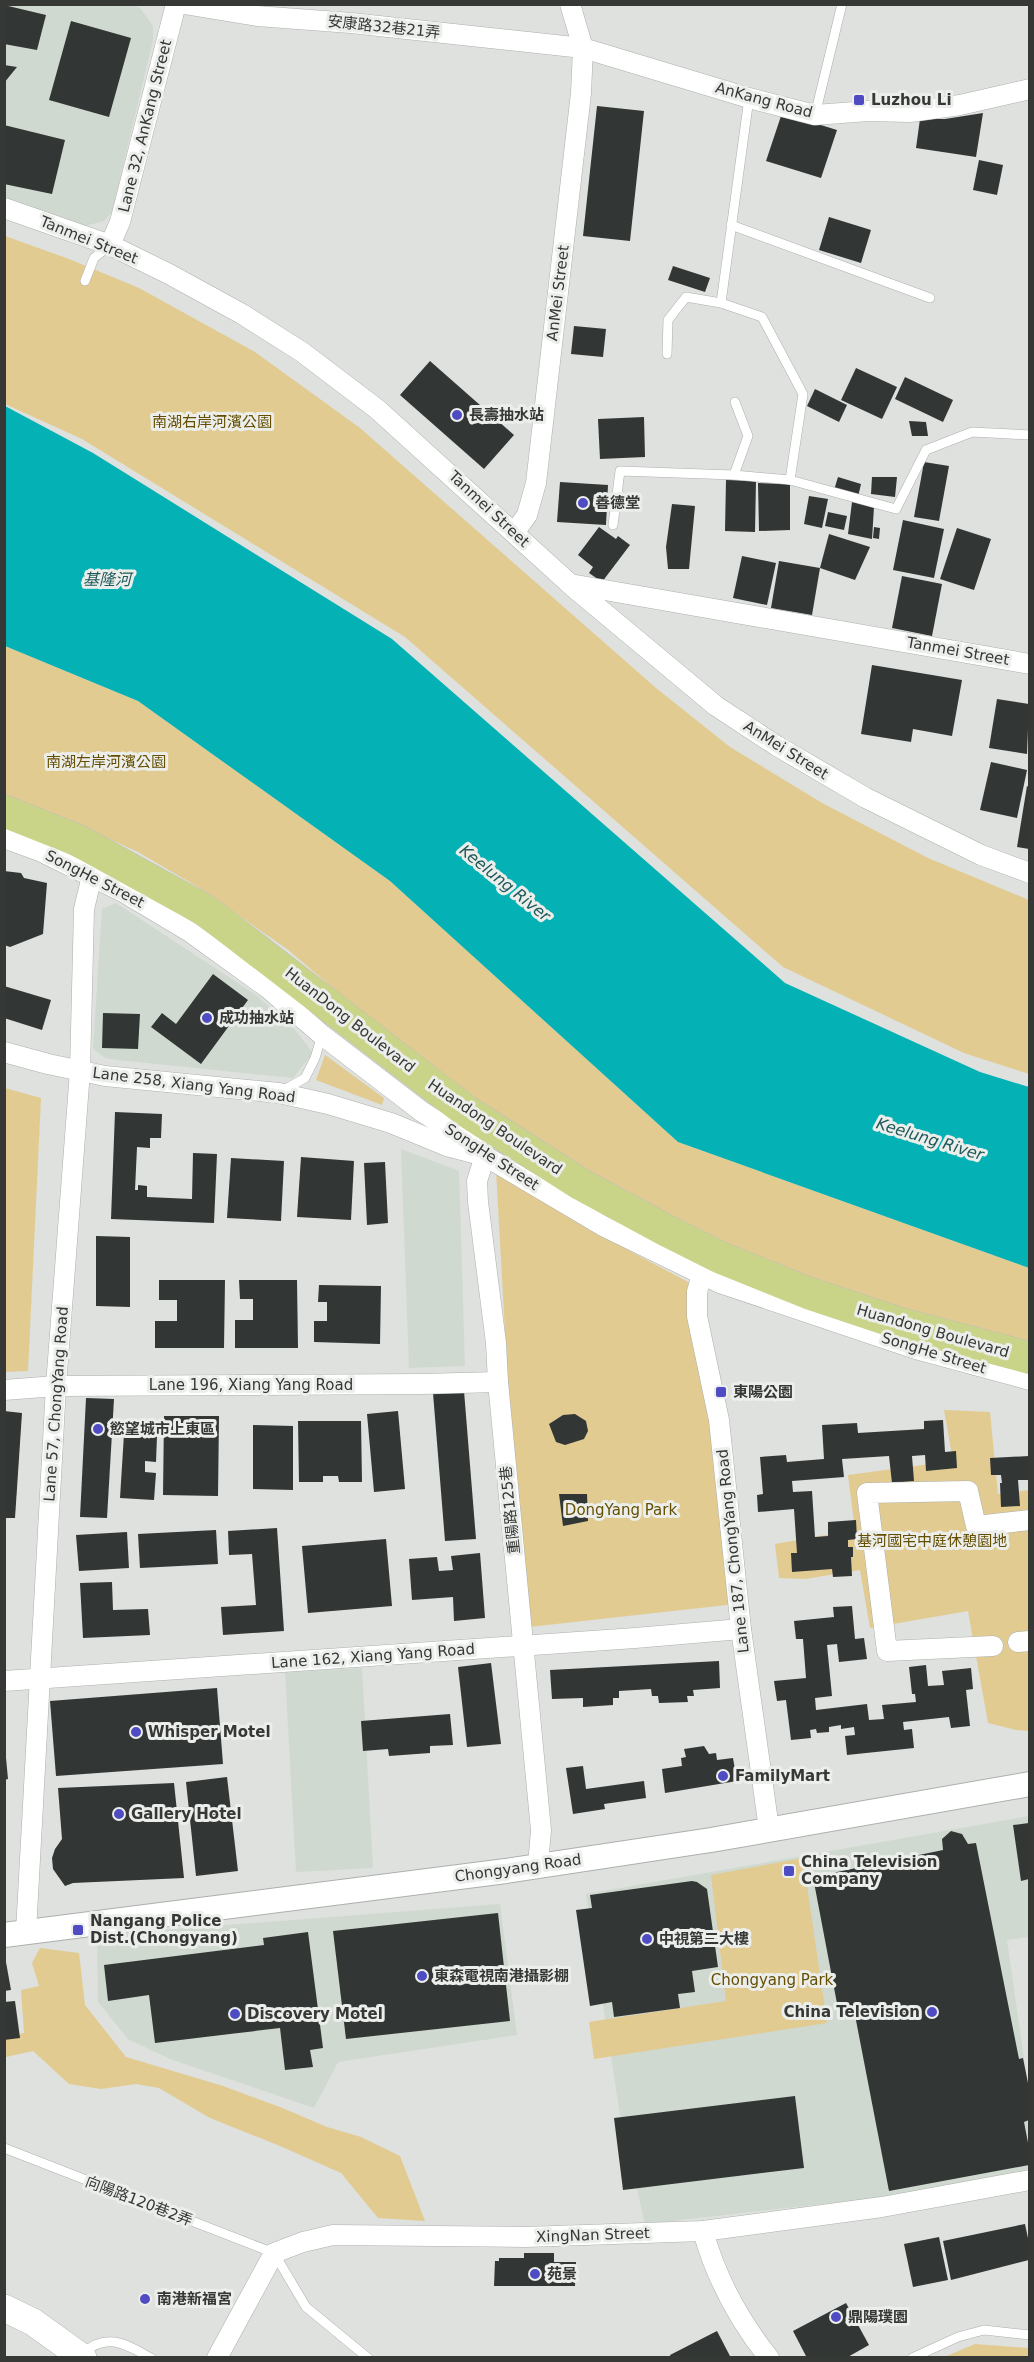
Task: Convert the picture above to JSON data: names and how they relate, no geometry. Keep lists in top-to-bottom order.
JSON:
{
  "streets": {
    "highway": ["Huandong Boulevard"],
    "street": [
      "安康路32巷21弄",
      "AnKang Road",
      "Lane 32, AnKang Street",
      "Tanmei Street",
      "AnMei Street",
      "SongHe Street",
      "Lane 258, Xiang Yang Road",
      "Lane 196, Xiang Yang Road",
      "Lane 57, ChongYang Road",
      "重陽路125巷",
      "Lane 187, ChongYang Road",
      "Lane 162, Xiang Yang Road",
      "Chongyang Road",
      "XingNan Street"
    ],
    "lane": ["向陽路120巷2弄"]
  },
  "crossings": [
    ["安康路32巷21弄", "AnKang Road"],
    ["安康路32巷21弄", "AnMei Street"],
    ["AnKang Road", "AnMei Street"],
    ["Lane 32, AnKang Street", "Tanmei Street"],
    ["Tanmei Street", "AnMei Street"],
    ["SongHe Street", "Lane 258, Xiang Yang Road"],
    ["SongHe Street", "Lane 57, ChongYang Road"],
    ["SongHe Street", "重陽路125巷"],
    ["SongHe Street", "Lane 187, ChongYang Road"],
    ["Lane 258, Xiang Yang Road", "Lane 57, ChongYang Road"],
    ["Lane 258, Xiang Yang Road", "重陽路125巷"],
    ["Lane 196, Xiang Yang Road", "Lane 57, ChongYang Road"],
    ["Lane 196, Xiang Yang Road", "重陽路125巷"],
    ["Lane 57, ChongYang Road", "Lane 162, Xiang Yang Road"],
    ["Lane 57, ChongYang Road", "Chongyang Road"],
    ["重陽路125巷", "Lane 162, Xiang Yang Road"],
    ["重陽路125巷", "Chongyang Road"],
    ["Lane 187, ChongYang Road", "Lane 162, Xiang Yang Road"],
    ["Lane 187, ChongYang Road", "Chongyang Road"],
    ["向陽路120巷2弄", "XingNan Street"]
  ],
  "water": ["基隆河", "Keelung River"],
  "parks": [
    "南湖右岸河濱公園",
    "南湖左岸河濱公園",
    "DongYang Park",
    "基河國宅中庭休憩園地",
    "Chongyang Park"
  ],
  "places": {
    "transit": [
      "Luzhou Li",
      "東陽公園",
      "China Television Company",
      "Nangang Police Dist.(Chongyang)"
    ],
    "other": [
      "長壽抽水站",
      "善德堂",
      "成功抽水站",
      "慾望城市上東區",
      "Whisper Motel",
      "FamilyMart",
      "Gallery Hotel",
      "中視第二大樓",
      "東森電視南港攝影棚",
      "China Television",
      "Discovery Motel",
      "苑景",
      "南港新福宮",
      "鼎陽璞園"
    ]
  }
}
